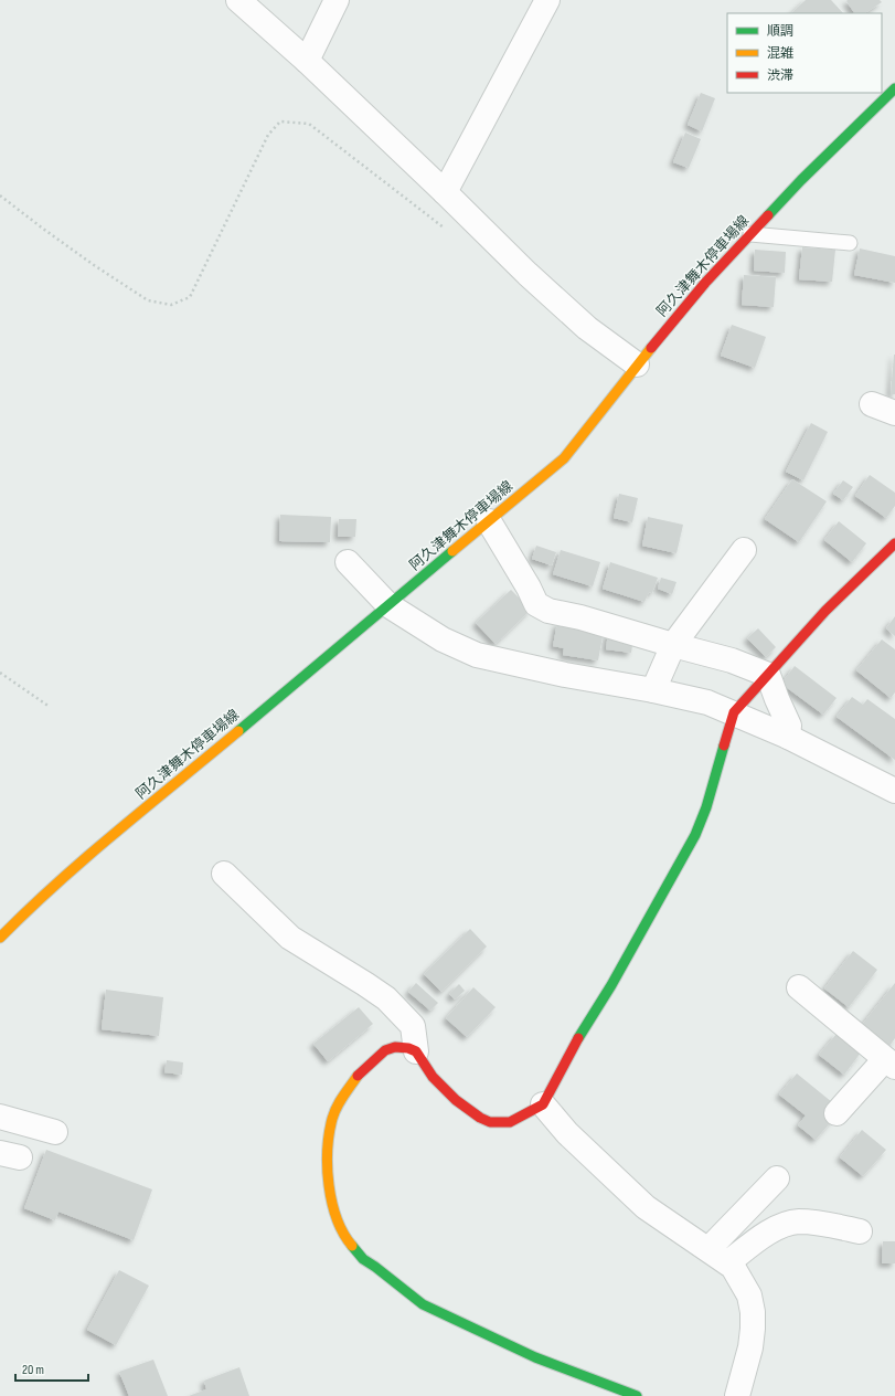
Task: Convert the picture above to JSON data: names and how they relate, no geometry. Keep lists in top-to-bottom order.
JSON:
{
  "streets": {
    "street": ["阿久津舞木停車場線"]
  },
  "legend": ["順調", "混雑", "渋滞"],
  "scale_bar": "20 m"
}
